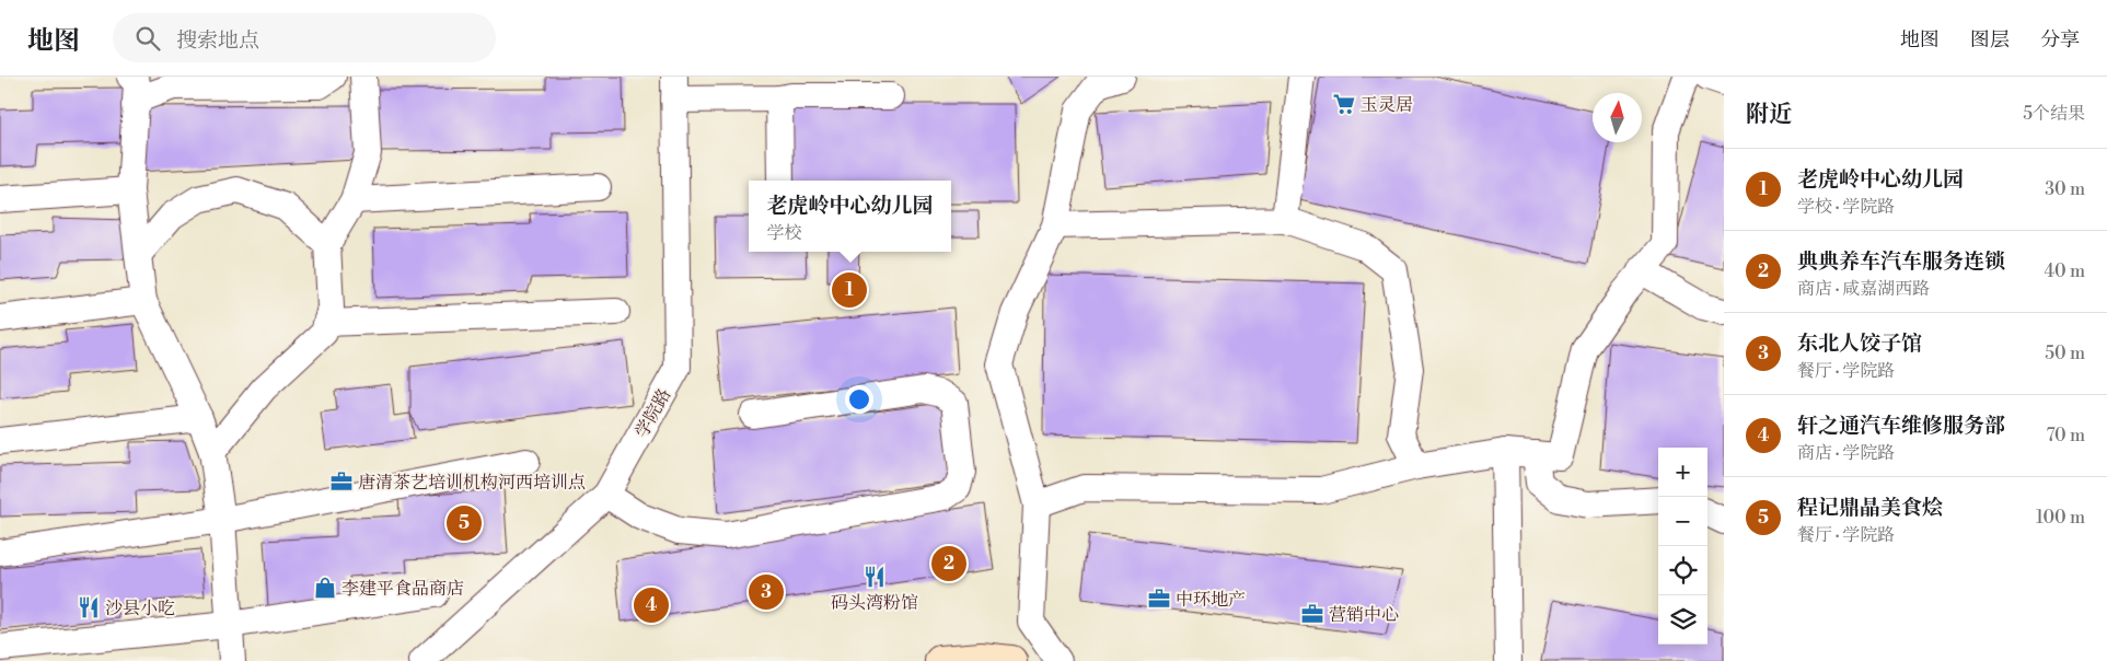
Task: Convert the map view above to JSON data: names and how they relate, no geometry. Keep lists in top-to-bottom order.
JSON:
{
  "streets": {
    "street": ["学院路"]
  },
  "places": {
    "supermarket": ["玉灵居"],
    "office": ["唐清茶艺培训机构河西培训点", "中环地产", "营销中心"],
    "restaurant": ["码头湾粉馆", "沙县小吃"],
    "shop": ["李建平食品商店"]
  },
  "north": "top",
  "page": {
    "header": "地图",
    "search": "搜索地点",
    "nav": ["地图", "图层", "分享"],
    "heading": ["附近", "5个结果"],
    "list": [
      {
        "mark": "1",
        "name": "老虎岭中心幼儿园",
        "note": "学校 · 学院路",
        "value": "30 m"
      },
      {
        "mark": "2",
        "name": "典典养车汽车服务连锁",
        "note": "商店 · 咸嘉湖西路",
        "value": "40 m"
      },
      {
        "mark": "3",
        "name": "东北人饺子馆",
        "note": "餐厅 · 学院路",
        "value": "50 m"
      },
      {
        "mark": "4",
        "name": "轩之通汽车维修服务部",
        "note": "商店 · 学院路",
        "value": "70 m"
      },
      {
        "mark": "5",
        "name": "程记鼎晶美食烩",
        "note": "餐厅 · 学院路",
        "value": "100 m"
      }
    ],
    "popup": ["老虎岭中心幼儿园", "学校"],
    "pins": [
      "1",
      "5",
      "2",
      "3",
      "4"
    ],
    "map_buttons": ["+", "−"]
  }
}
